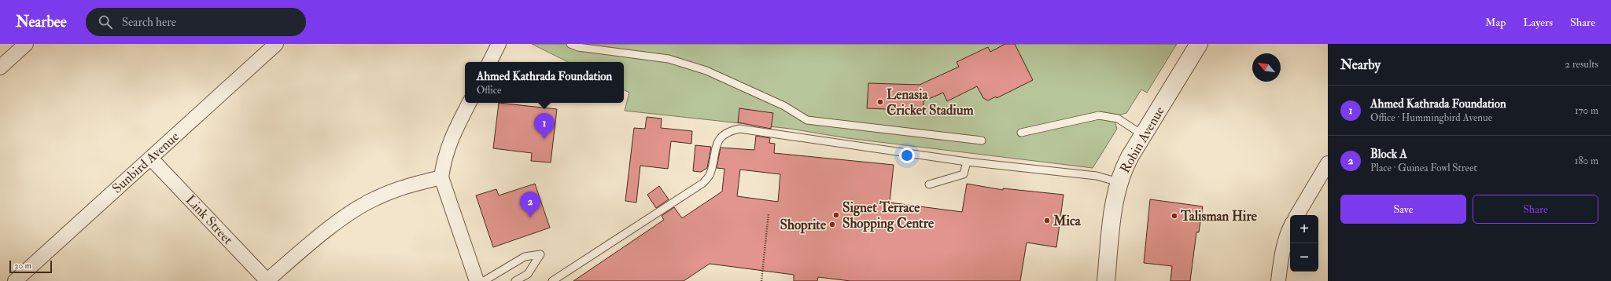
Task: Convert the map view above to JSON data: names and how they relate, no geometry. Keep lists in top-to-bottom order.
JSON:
{
  "streets": {
    "street": ["Robin Avenue", "Sunbird Avenue", "Link Street"]
  },
  "crossings": [
    ["Sunbird Avenue", "Link Street"]
  ],
  "places": [
    "Lenasia Cricket Stadium",
    "Signet Terrace Shopping Centre",
    "Talisman Hire",
    "Mica",
    "Shoprite"
  ],
  "scale_bar": "20 m",
  "north": "top left",
  "page": {
    "header": "Nearbee",
    "search": "Search here",
    "nav": ["Map", "Layers", "Share"],
    "heading": ["Nearby", "2 results"],
    "popup": ["Ahmed Kathrada Foundation", "Office"],
    "list": [
      {
        "mark": "1",
        "name": "Ahmed Kathrada Foundation",
        "note": "Office · Hummingbird Avenue",
        "value": "170 m"
      },
      {
        "mark": "2",
        "name": "Block A",
        "note": "Place · Guinea Fowl Street",
        "value": "180 m"
      }
    ],
    "pins": ["1", "2"],
    "buttons": ["Save", "Share"],
    "map_buttons": ["+", "−"],
    "scale": "20 m"
  }
}
